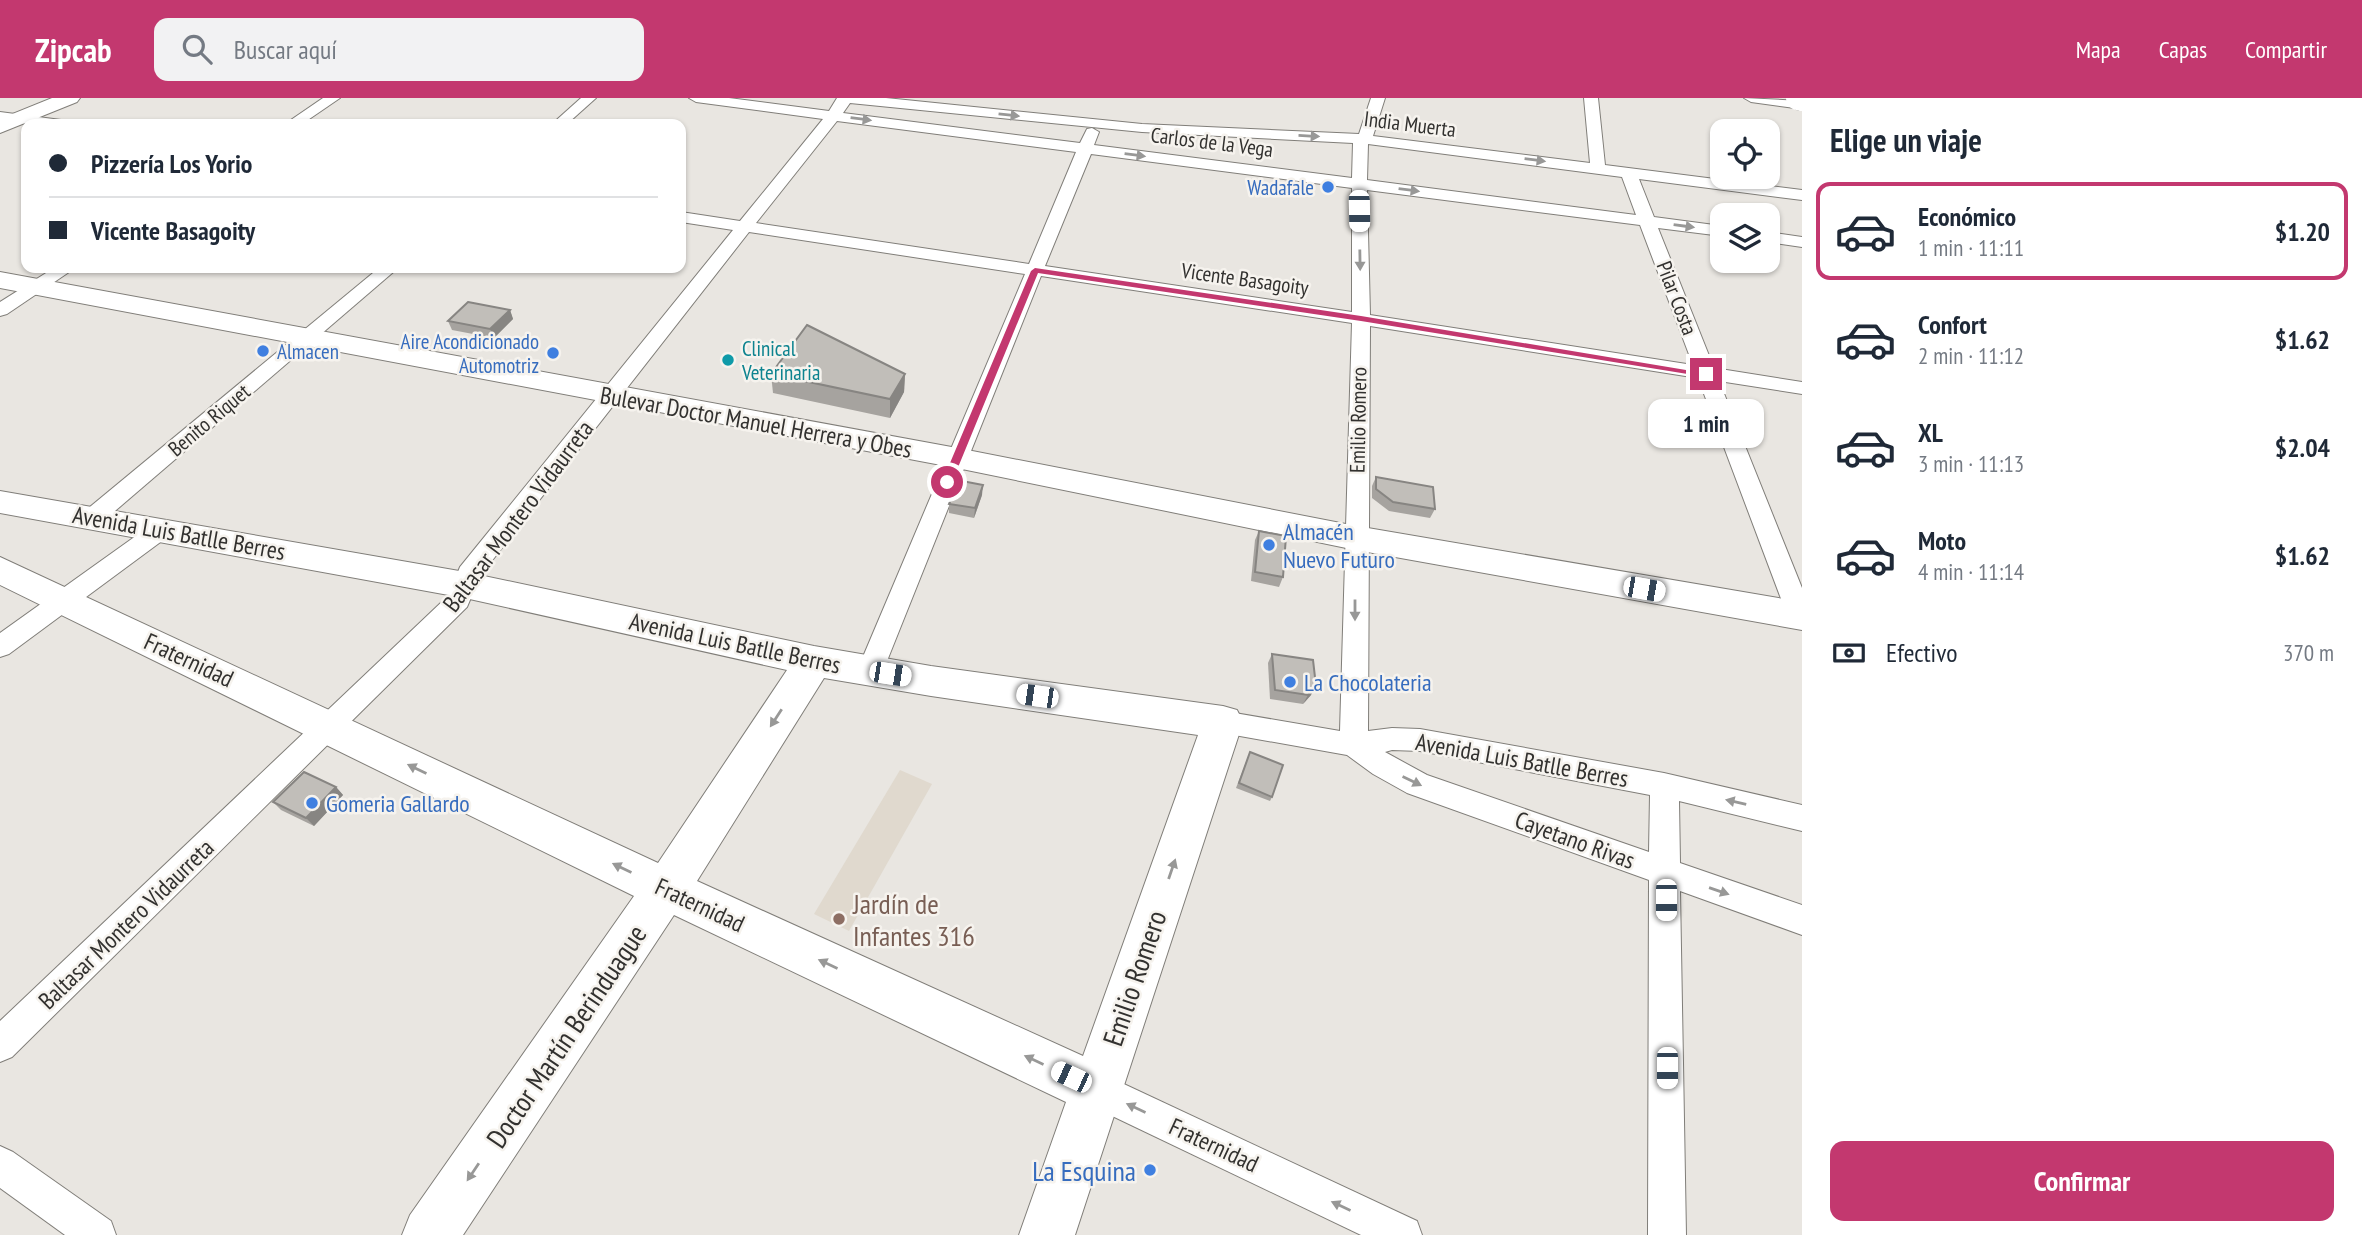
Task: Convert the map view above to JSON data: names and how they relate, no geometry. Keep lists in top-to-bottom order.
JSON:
{
  "streets": {
    "street": [
      "India Muerta",
      "Carlos de la Vega",
      "Vicente Basagoity",
      "Pilar Costa",
      "Benito Riquet",
      "Emilio Romero",
      "Bulevar Doctor Manuel Herrera y Obes",
      "Baltasar Montero Vidaurreta",
      "Avenida Luis Batlle Berres",
      "Fraternidad",
      "Cayetano Rivas",
      "Doctor Martín Berinduague"
    ]
  },
  "crossings": [
    ["India Muerta", "Pilar Costa"],
    ["India Muerta", "Emilio Romero"],
    ["India Muerta", "Baltasar Montero Vidaurreta"],
    ["Carlos de la Vega", "Pilar Costa"],
    ["Carlos de la Vega", "Emilio Romero"],
    ["Carlos de la Vega", "Baltasar Montero Vidaurreta"],
    ["Vicente Basagoity", "Pilar Costa"],
    ["Vicente Basagoity", "Emilio Romero"],
    ["Vicente Basagoity", "Baltasar Montero Vidaurreta"],
    ["Pilar Costa", "Bulevar Doctor Manuel Herrera y Obes"],
    ["Benito Riquet", "Bulevar Doctor Manuel Herrera y Obes"],
    ["Benito Riquet", "Avenida Luis Batlle Berres"],
    ["Emilio Romero", "Bulevar Doctor Manuel Herrera y Obes"],
    ["Emilio Romero", "Avenida Luis Batlle Berres"],
    ["Emilio Romero", "Fraternidad"],
    ["Emilio Romero", "Cayetano Rivas"],
    ["Bulevar Doctor Manuel Herrera y Obes", "Baltasar Montero Vidaurreta"],
    ["Baltasar Montero Vidaurreta", "Avenida Luis Batlle Berres"],
    ["Baltasar Montero Vidaurreta", "Fraternidad"],
    ["Avenida Luis Batlle Berres", "Cayetano Rivas"],
    ["Avenida Luis Batlle Berres", "Doctor Martín Berinduague"],
    ["Fraternidad", "Doctor Martín Berinduague"]
  ],
  "one_way": [
    "India Muerta",
    "Carlos de la Vega",
    "Fraternidad",
    "Cayetano Rivas",
    "Doctor Martín Berinduague"
  ],
  "places": [
    "Wadafale",
    "Almacen",
    "Aire Acondicionado Automotriz",
    "Clinical Veterinaria",
    "Almacén Nuevo Futuro",
    "La Chocolateria",
    "Gomeria Gallardo",
    "Jardín de Infantes 316",
    "La Esquina"
  ],
  "page": {
    "header": "Zipcab",
    "search": "Buscar aquí",
    "nav": ["Mapa", "Capas", "Compartir"],
    "heading": "Elige un viaje",
    "banner": ["Pizzería Los Yorio", "Vicente Basagoity"],
    "list": [
      {
        "name": "Económico",
        "note": "1 min · 11:11",
        "value": "$1.20"
      },
      {
        "name": "Confort",
        "note": "2 min · 11:12",
        "value": "$1.62"
      },
      {
        "name": "XL",
        "note": "3 min · 11:13",
        "value": "$2.04"
      },
      {
        "name": "Moto",
        "note": "4 min · 11:14",
        "value": "$1.62"
      }
    ],
    "bubble": "1 min",
    "pay": ["Efectivo", "370 m"],
    "buttons": "Confirmar"
  }
}
